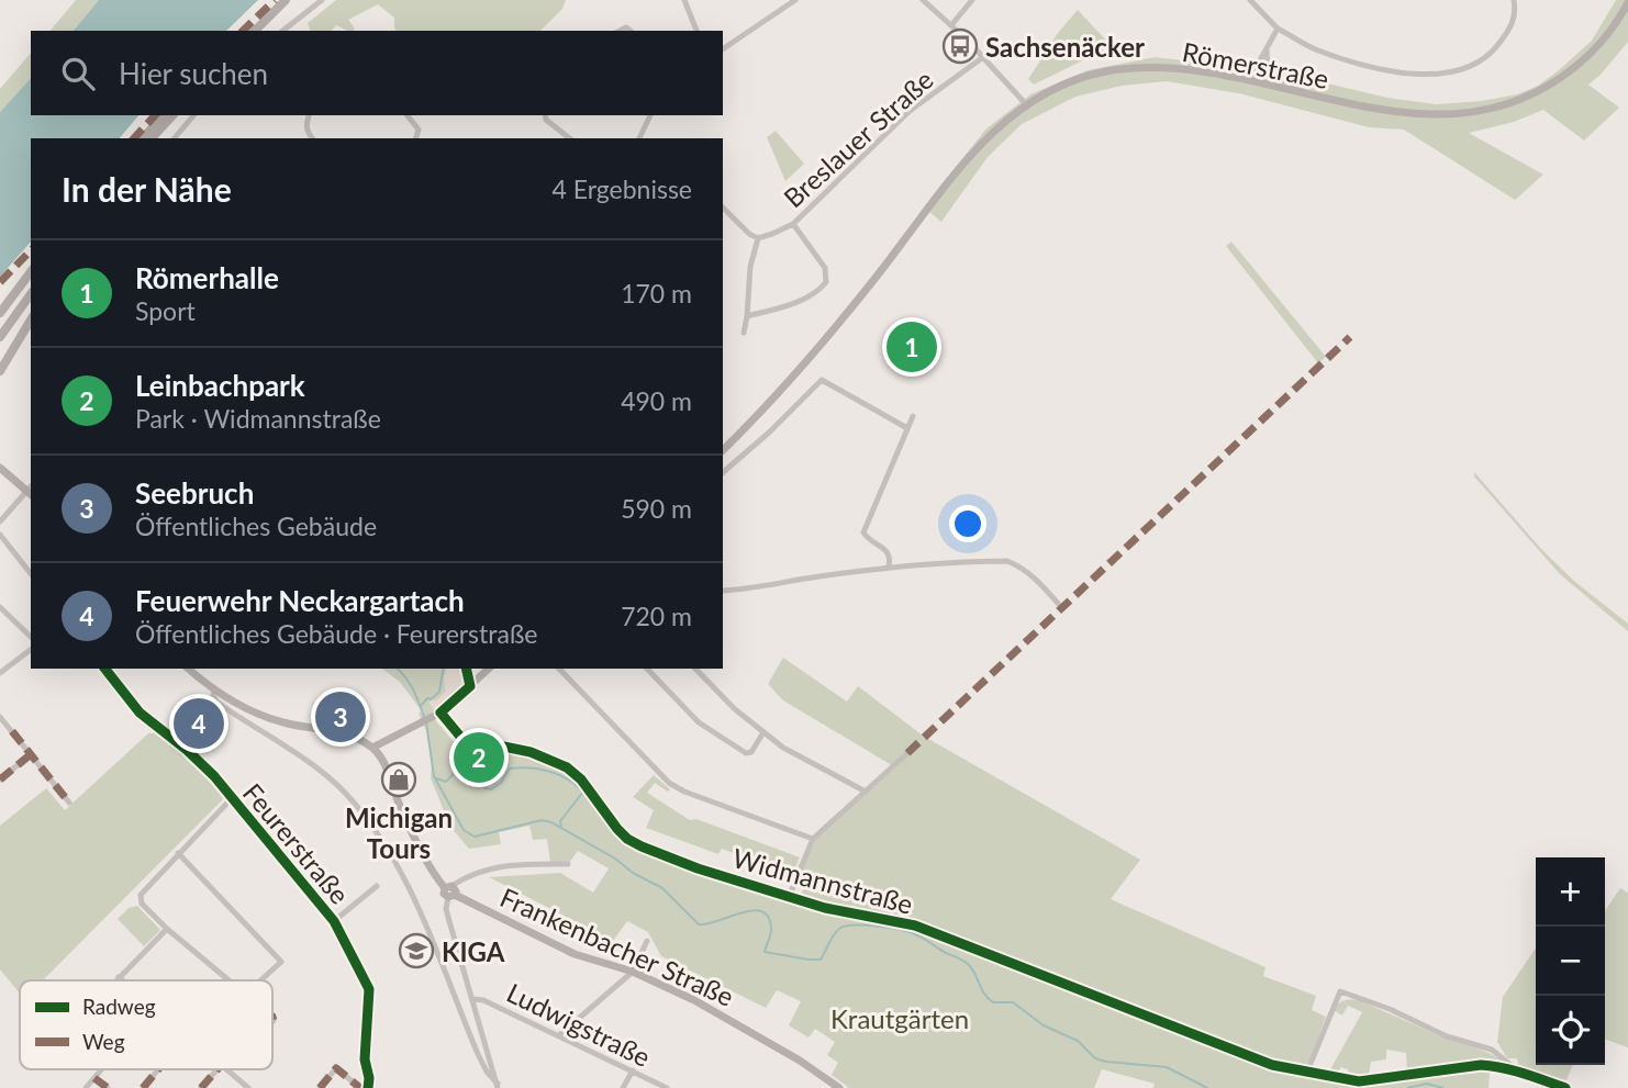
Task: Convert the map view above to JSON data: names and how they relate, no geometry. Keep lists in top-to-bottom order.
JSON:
{
  "streets": {
    "main road": ["Römerstraße", "Frankenbacher Straße"],
    "street": [
      "Breslauer Straße",
      "Feurerstraße",
      "Widmannstraße",
      "Ludwigstraße"
    ]
  },
  "parks": ["Krautgärten"],
  "places": {
    "bus stop": ["Sachsenäcker"],
    "shop": ["Michigan Tours"],
    "school or university": ["KIGA"]
  },
  "legend": ["Radweg", "Weg"],
  "page": {
    "search": "Hier suchen",
    "heading": ["In der Nähe", "4 Ergebnisse"],
    "list": [
      {
        "mark": "1",
        "name": "Römerhalle",
        "note": "Sport",
        "value": "170 m"
      },
      {
        "mark": "2",
        "name": "Leinbachpark",
        "note": "Park · Widmannstraße",
        "value": "490 m"
      },
      {
        "mark": "3",
        "name": "Seebruch",
        "note": "Öffentliches Gebäude",
        "value": "590 m"
      },
      {
        "mark": "4",
        "name": "Feuerwehr Neckargartach",
        "note": "Öffentliches Gebäude · Feurerstraße",
        "value": "720 m"
      }
    ],
    "pins": [
      "1",
      "3",
      "4",
      "2"
    ],
    "map_buttons": ["+", "−"]
  }
}
